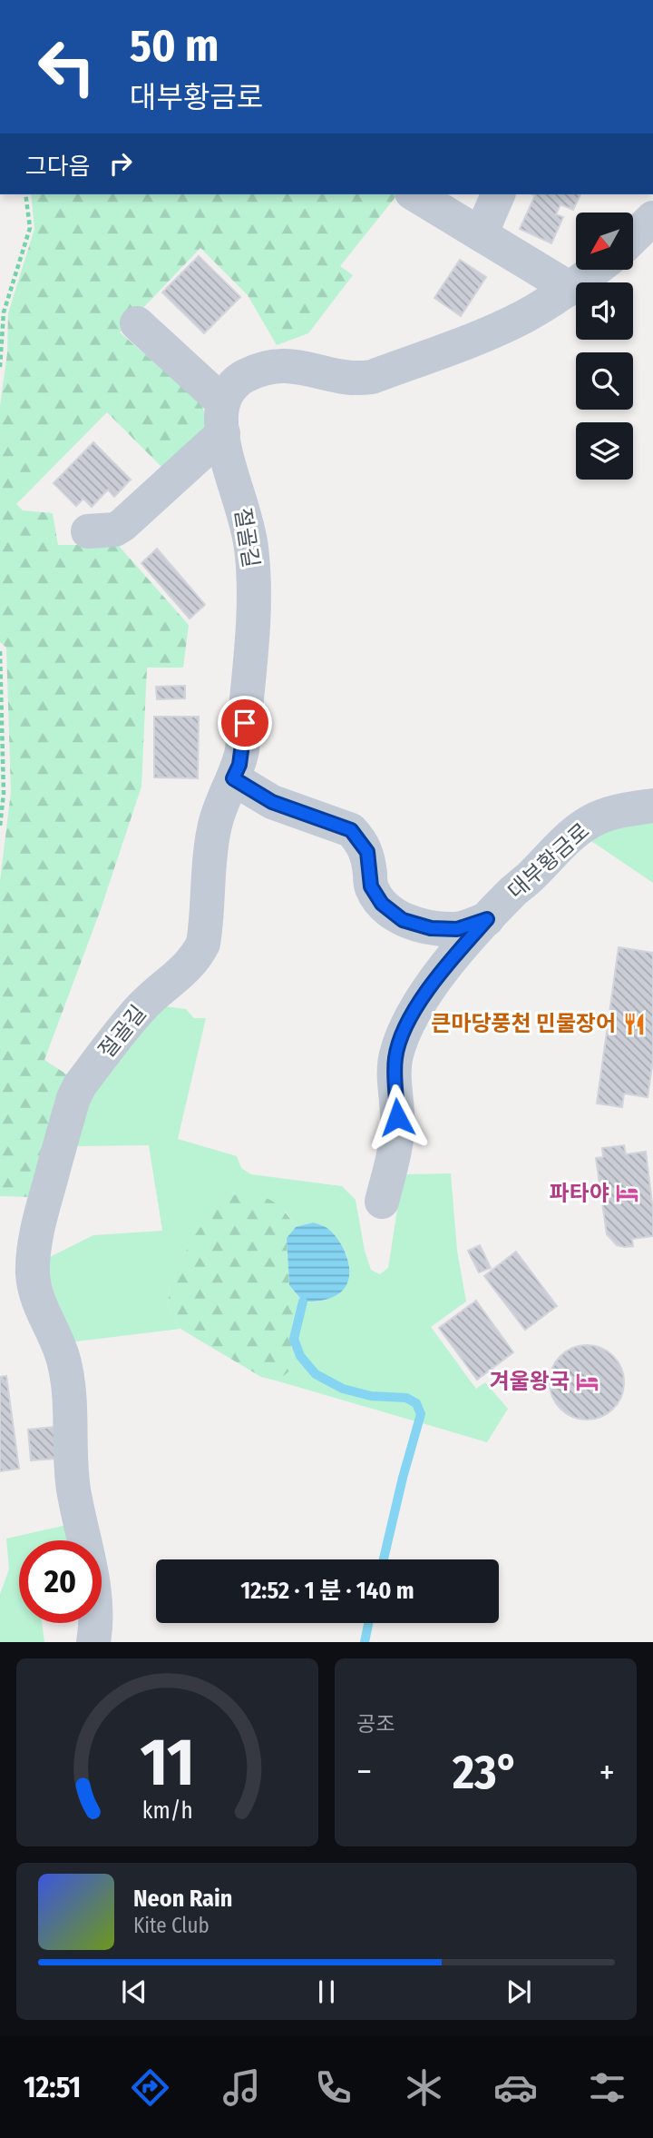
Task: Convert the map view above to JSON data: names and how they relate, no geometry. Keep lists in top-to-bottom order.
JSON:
{
  "streets": {
    "lane": ["절골길", "대부황금로"]
  },
  "crossings": [
    ["절골길", "대부황금로"]
  ],
  "places": {
    "restaurant": ["큰마당풍천 민물장어"],
    "hotel": ["파타야", "겨울왕국"]
  },
  "north": "bottom left",
  "page": {
    "turn": ["50 m", "대부황금로"],
    "then": "그다음",
    "limit": "20",
    "trip": "12:52 · 1 분 · 140 m",
    "tile": "공조",
    "heat": ["−", "23°", "+"],
    "song": ["Neon Rain", "Kite Club"],
    "tabs": "12:51",
    "gauge": ["11", "km/h"]
  }
}
